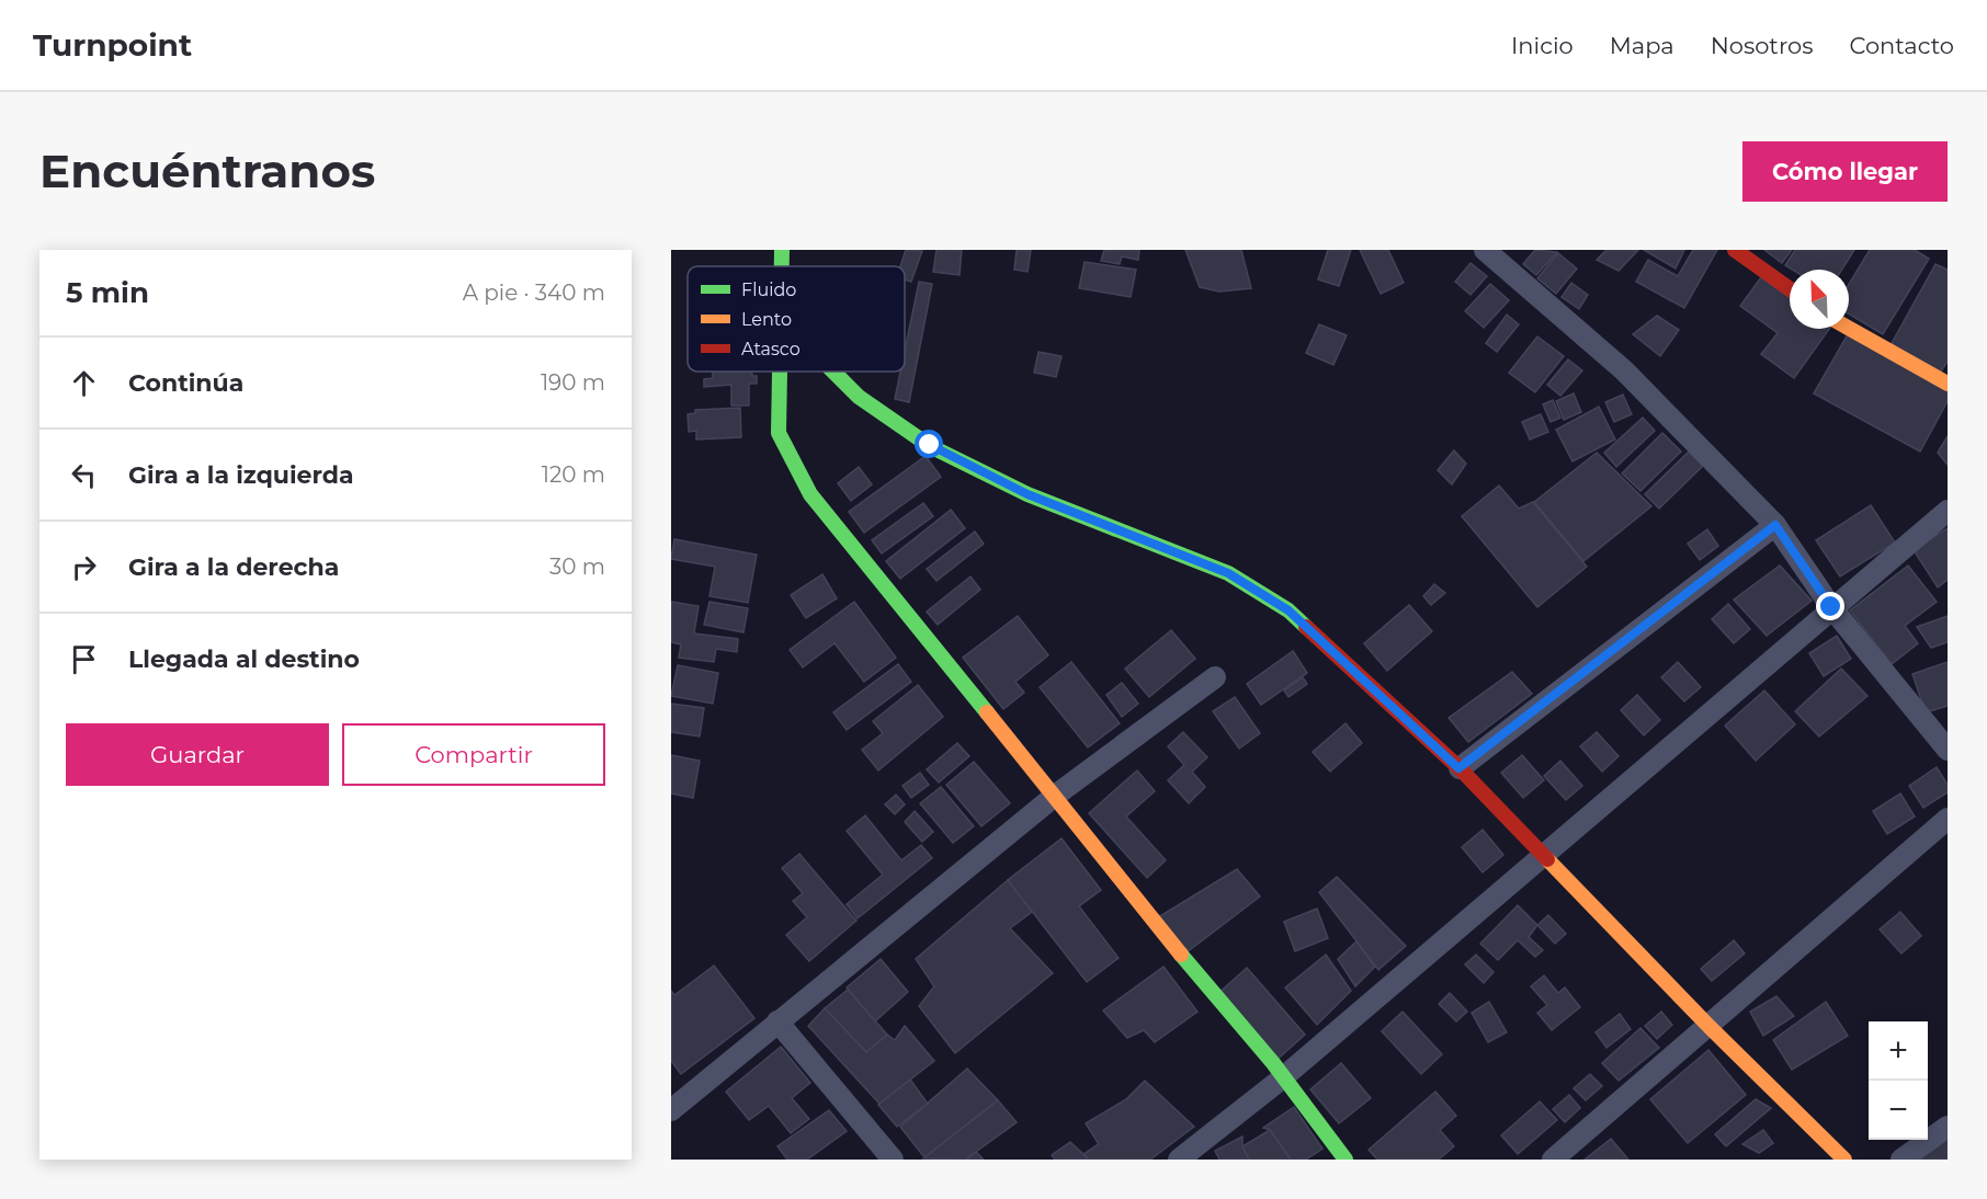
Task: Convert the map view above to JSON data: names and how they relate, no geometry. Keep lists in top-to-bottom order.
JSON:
{
  "legend": ["Fluido", "Lento", "Atasco"],
  "north": "top left",
  "page": {
    "header": "Turnpoint",
    "nav": [
      "Inicio",
      "Mapa",
      "Nosotros",
      "Contacto"
    ],
    "buttons": [
      "Cómo llegar",
      ["Guardar", "Compartir"]
    ],
    "title": "Encuéntranos",
    "heading": ["5 min", "A pie · 340 m"],
    "list": [
      ["Continúa", "190 m"],
      ["Gira a la izquierda", "120 m"],
      ["Gira a la derecha", "30 m"],
      "Llegada al destino"
    ],
    "map_buttons": ["+", "−"]
  }
}
